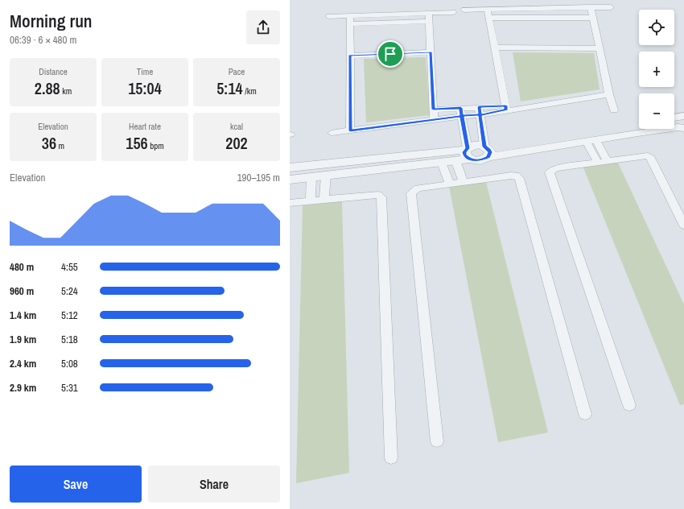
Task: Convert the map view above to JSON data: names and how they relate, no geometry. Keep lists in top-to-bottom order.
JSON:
{
  "page": {
    "heading": ["Morning run", "06:39 · 6 × 480 m"],
    "map_buttons": ["+", "−"],
    "stats": [
      ["Distance", "2.88 km"],
      ["Time", "15:04"],
      ["Pace", "5:14 /km"],
      ["Elevation", "36 m"],
      ["Heart rate", "156 bpm"],
      ["kcal", "202"]
    ],
    "chart": ["Elevation", "190–195 m"],
    "list": [
      {
        "name": "480 m",
        "note": "4:55"
      },
      {
        "name": "960 m",
        "note": "5:24"
      },
      {
        "name": "1.4 km",
        "note": "5:12"
      },
      {
        "name": "1.9 km",
        "note": "5:18"
      },
      {
        "name": "2.4 km",
        "note": "5:08"
      },
      {
        "name": "2.9 km",
        "note": "5:31"
      }
    ],
    "buttons": ["Save", "Share"]
  }
}
